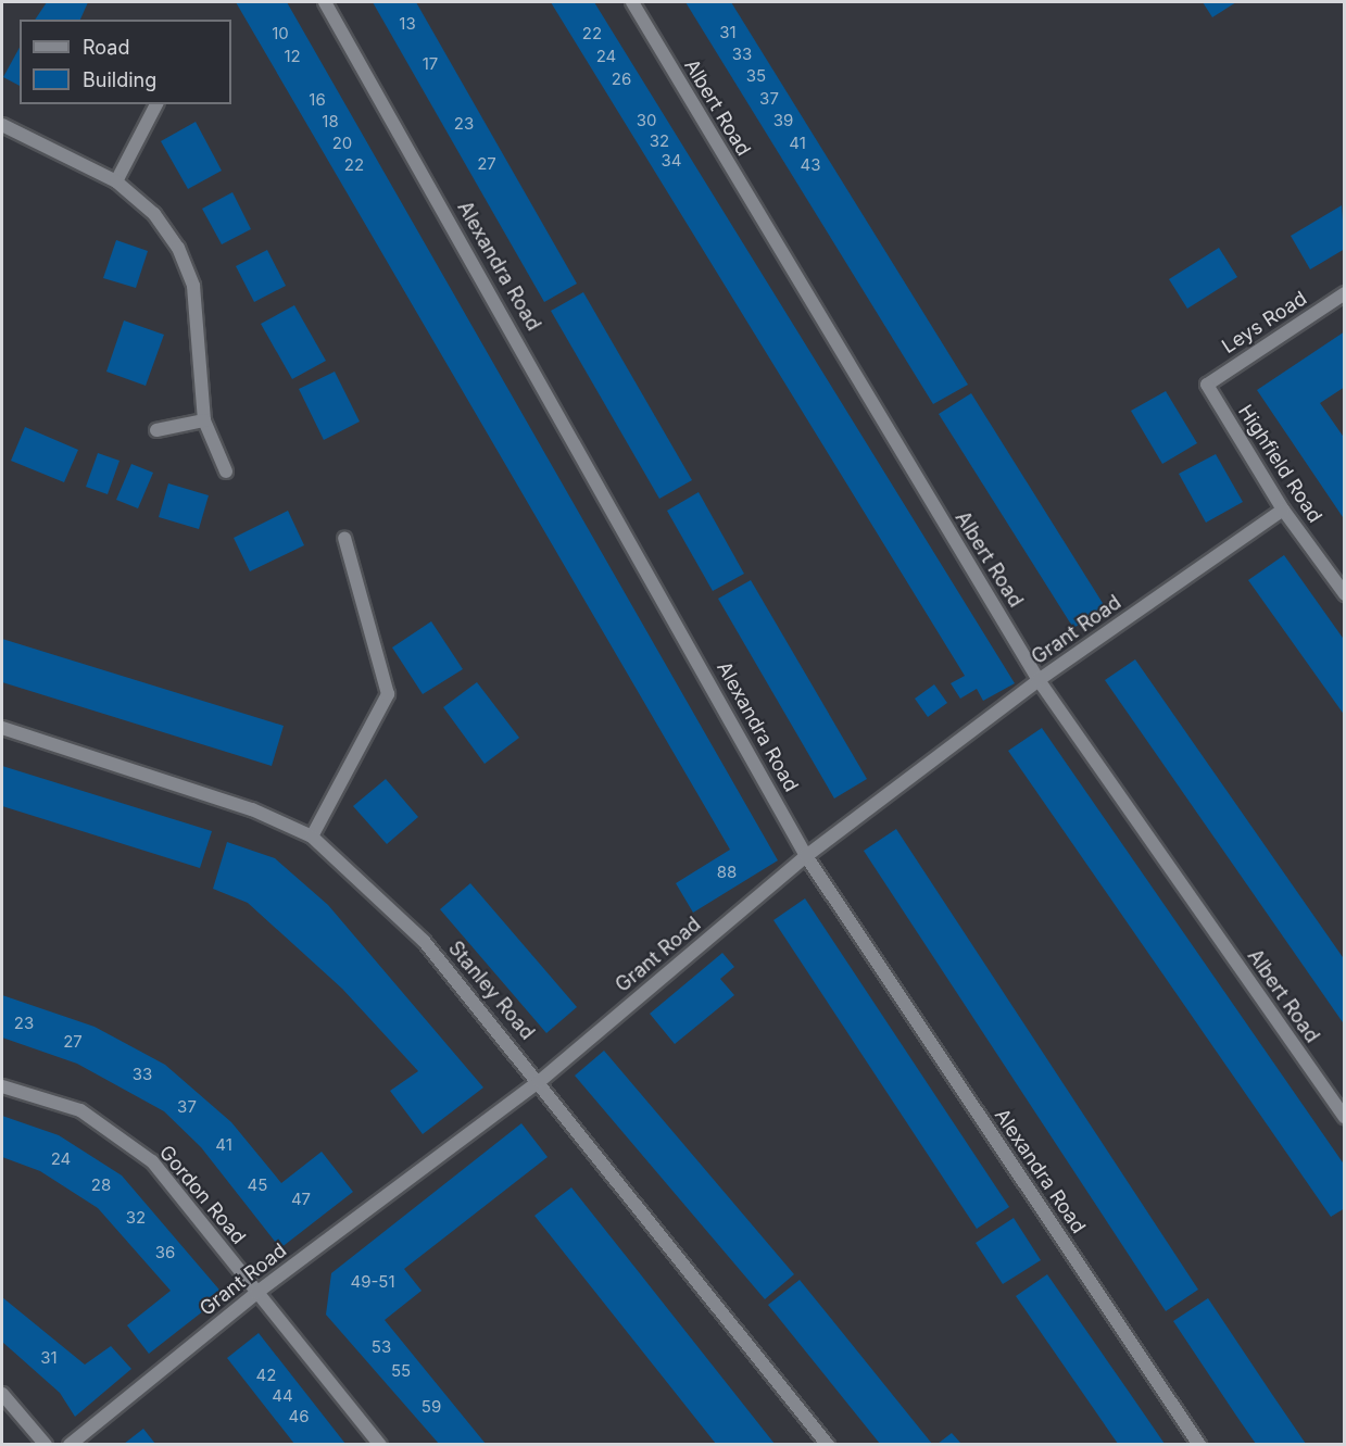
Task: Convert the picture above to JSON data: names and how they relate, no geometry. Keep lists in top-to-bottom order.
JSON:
{
  "streets": {
    "street": [
      "Albert Road",
      "Alexandra Road",
      "Leys Road",
      "Highfield Road",
      "Grant Road",
      "Stanley Road",
      "Gordon Road"
    ]
  },
  "crossings": [
    ["Albert Road", "Grant Road"],
    ["Alexandra Road", "Grant Road"],
    ["Leys Road", "Highfield Road"],
    ["Highfield Road", "Grant Road"],
    ["Grant Road", "Stanley Road"],
    ["Grant Road", "Gordon Road"]
  ],
  "house_numbers": [
    "13",
    "31",
    "10",
    "22",
    "33",
    "12",
    "24",
    "17",
    "35",
    "26",
    "37",
    "16",
    "30",
    "39",
    "18",
    "23",
    "32",
    "20",
    "41",
    "34",
    "27",
    "22",
    "43",
    "88",
    "23",
    "27",
    "33",
    "37",
    "41",
    "24",
    "28",
    "45",
    "47",
    "32",
    "36",
    "49-51",
    "53",
    "31",
    "55",
    "42",
    "44",
    "59",
    "46"
  ],
  "legend": ["Road", "Building"]
}
